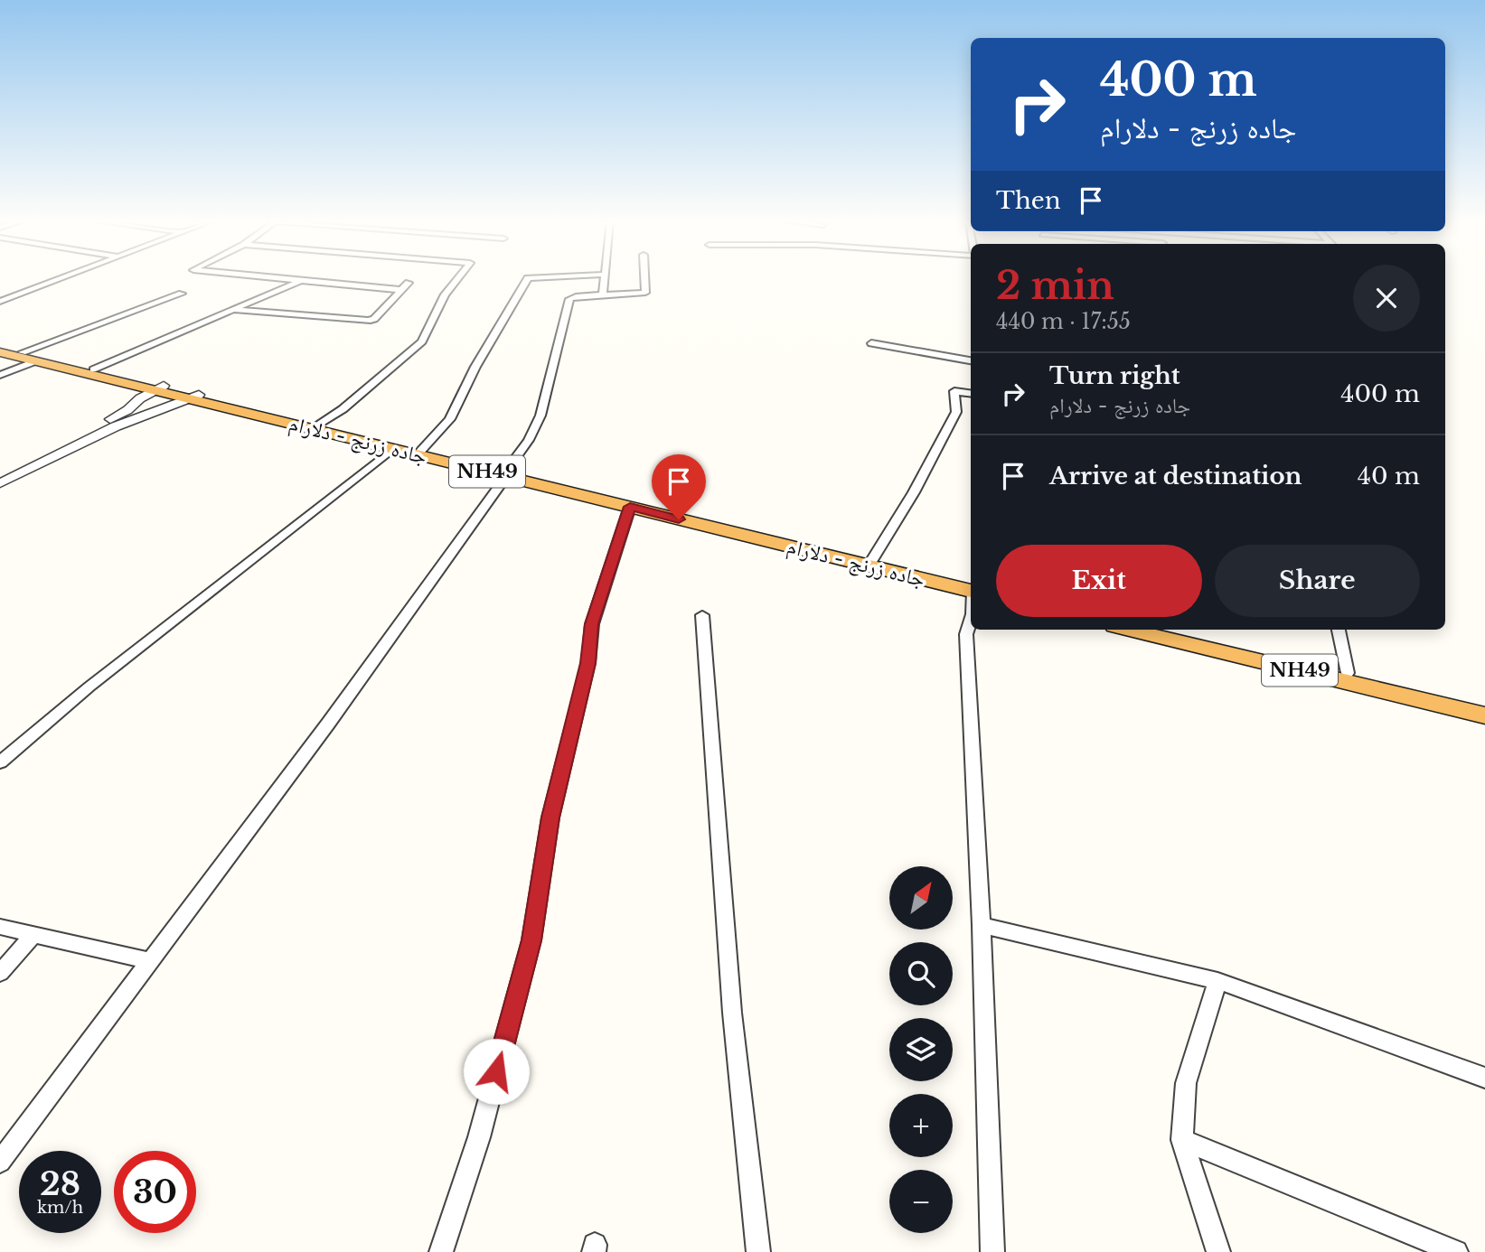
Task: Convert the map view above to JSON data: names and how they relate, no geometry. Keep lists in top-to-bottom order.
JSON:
{
  "streets": {
    "highway": ["جاده زرنج - دلارام", "NH49"]
  },
  "north": "top right",
  "page": {
    "turn": ["400 m", "جاده زرنج - دلارام"],
    "then": "Then",
    "heading": ["2 min", "440 m · 17:55"],
    "list": [
      {
        "name": "Turn right",
        "note": "جاده زرنج - دلارام",
        "value": "400 m"
      },
      {
        "name": "Arrive at destination",
        "value": "40 m"
      }
    ],
    "buttons": ["Exit", "Share"],
    "map_buttons": ["+", "−"],
    "speed": "28 km/h",
    "limit": "30"
  }
}
